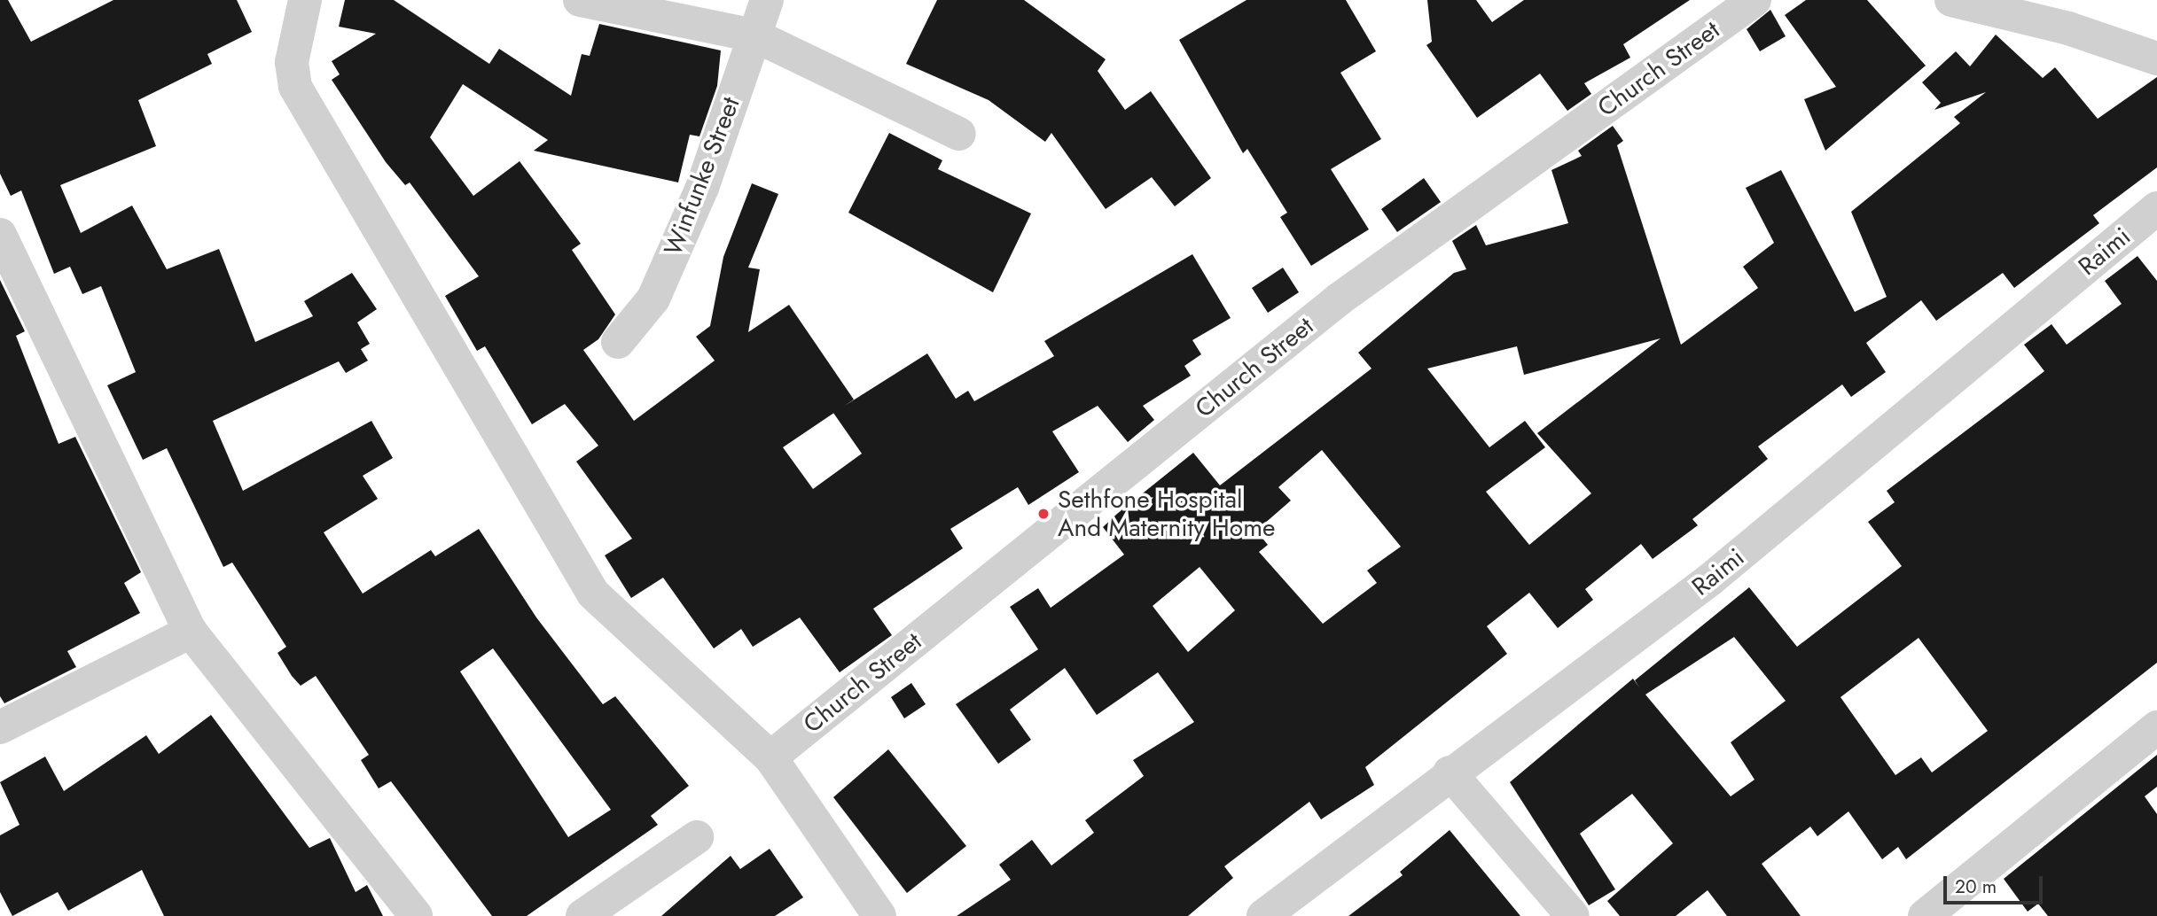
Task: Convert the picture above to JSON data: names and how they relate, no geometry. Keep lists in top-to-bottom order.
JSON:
{
  "streets": {
    "street": ["Church Street", "Winfunke Street", "Raimi"]
  },
  "places": ["Sethfone Hospital And Maternity Home"],
  "scale_bar": "20 m"
}
